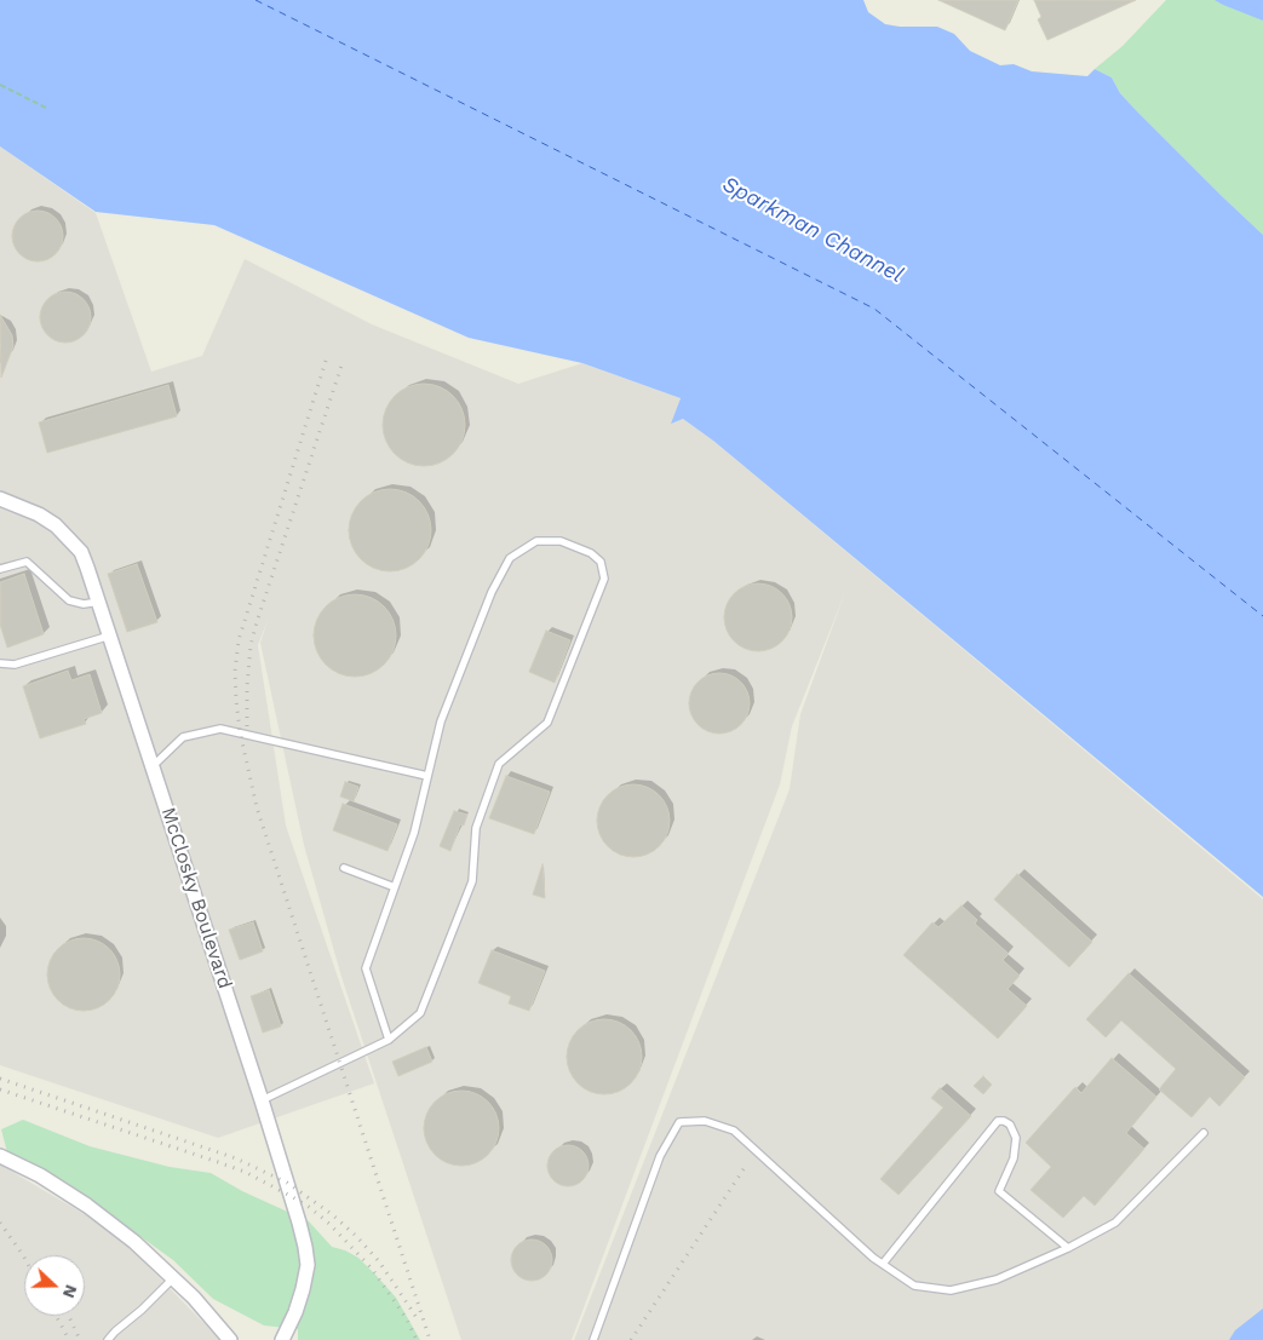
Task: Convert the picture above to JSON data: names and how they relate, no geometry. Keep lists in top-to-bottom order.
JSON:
{
  "streets": {
    "street": ["McClosky Boulevard"]
  },
  "water": ["Sparkman Channel"],
  "north": "right"
}
